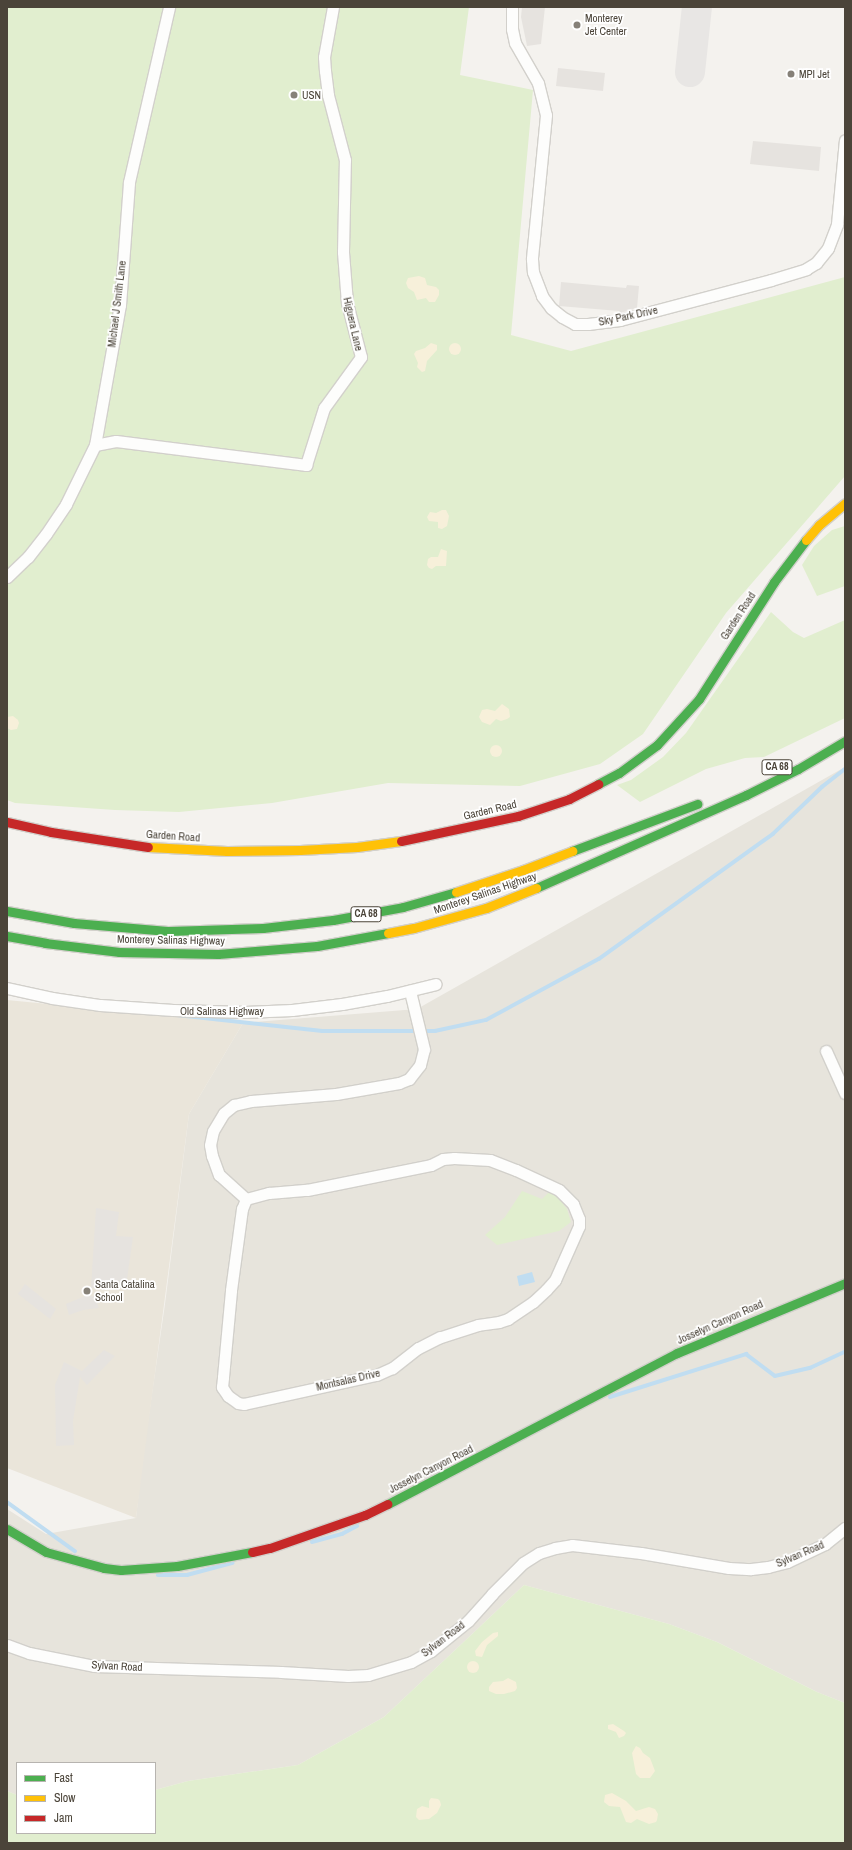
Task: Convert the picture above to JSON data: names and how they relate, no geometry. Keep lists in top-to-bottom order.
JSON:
{
  "streets": {
    "main road": [
      "Garden Road",
      "CA 68",
      "Monterey Salinas Highway",
      "Josselyn Canyon Road"
    ],
    "street": [
      "Michael J Smith Lane",
      "Sky Park Drive",
      "Higuera Lane",
      "Old Salinas Highway",
      "Montsalas Drive",
      "Sylvan Road"
    ]
  },
  "crossings": [
    ["Michael J Smith Lane", "Higuera Lane"]
  ],
  "places": [
    "Monterey Jet Center",
    "MPI Jet",
    "USN",
    "Santa Catalina School"
  ],
  "legend": ["Fast", "Slow", "Jam"]
}
